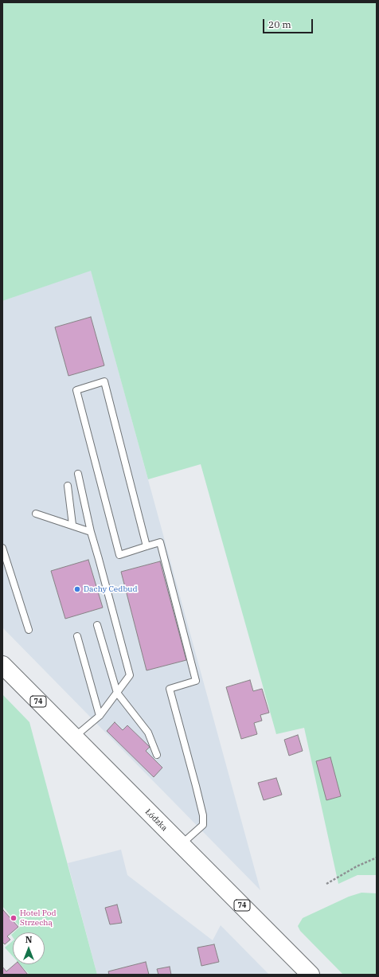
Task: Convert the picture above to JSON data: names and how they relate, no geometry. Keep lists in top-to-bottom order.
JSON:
{
  "streets": {
    "main road": ["74", "Łódzka"]
  },
  "places": ["Dachy Cedbud", "Hotel Pod Strzechą"],
  "scale_bar": "20 m",
  "north": "top"
}
